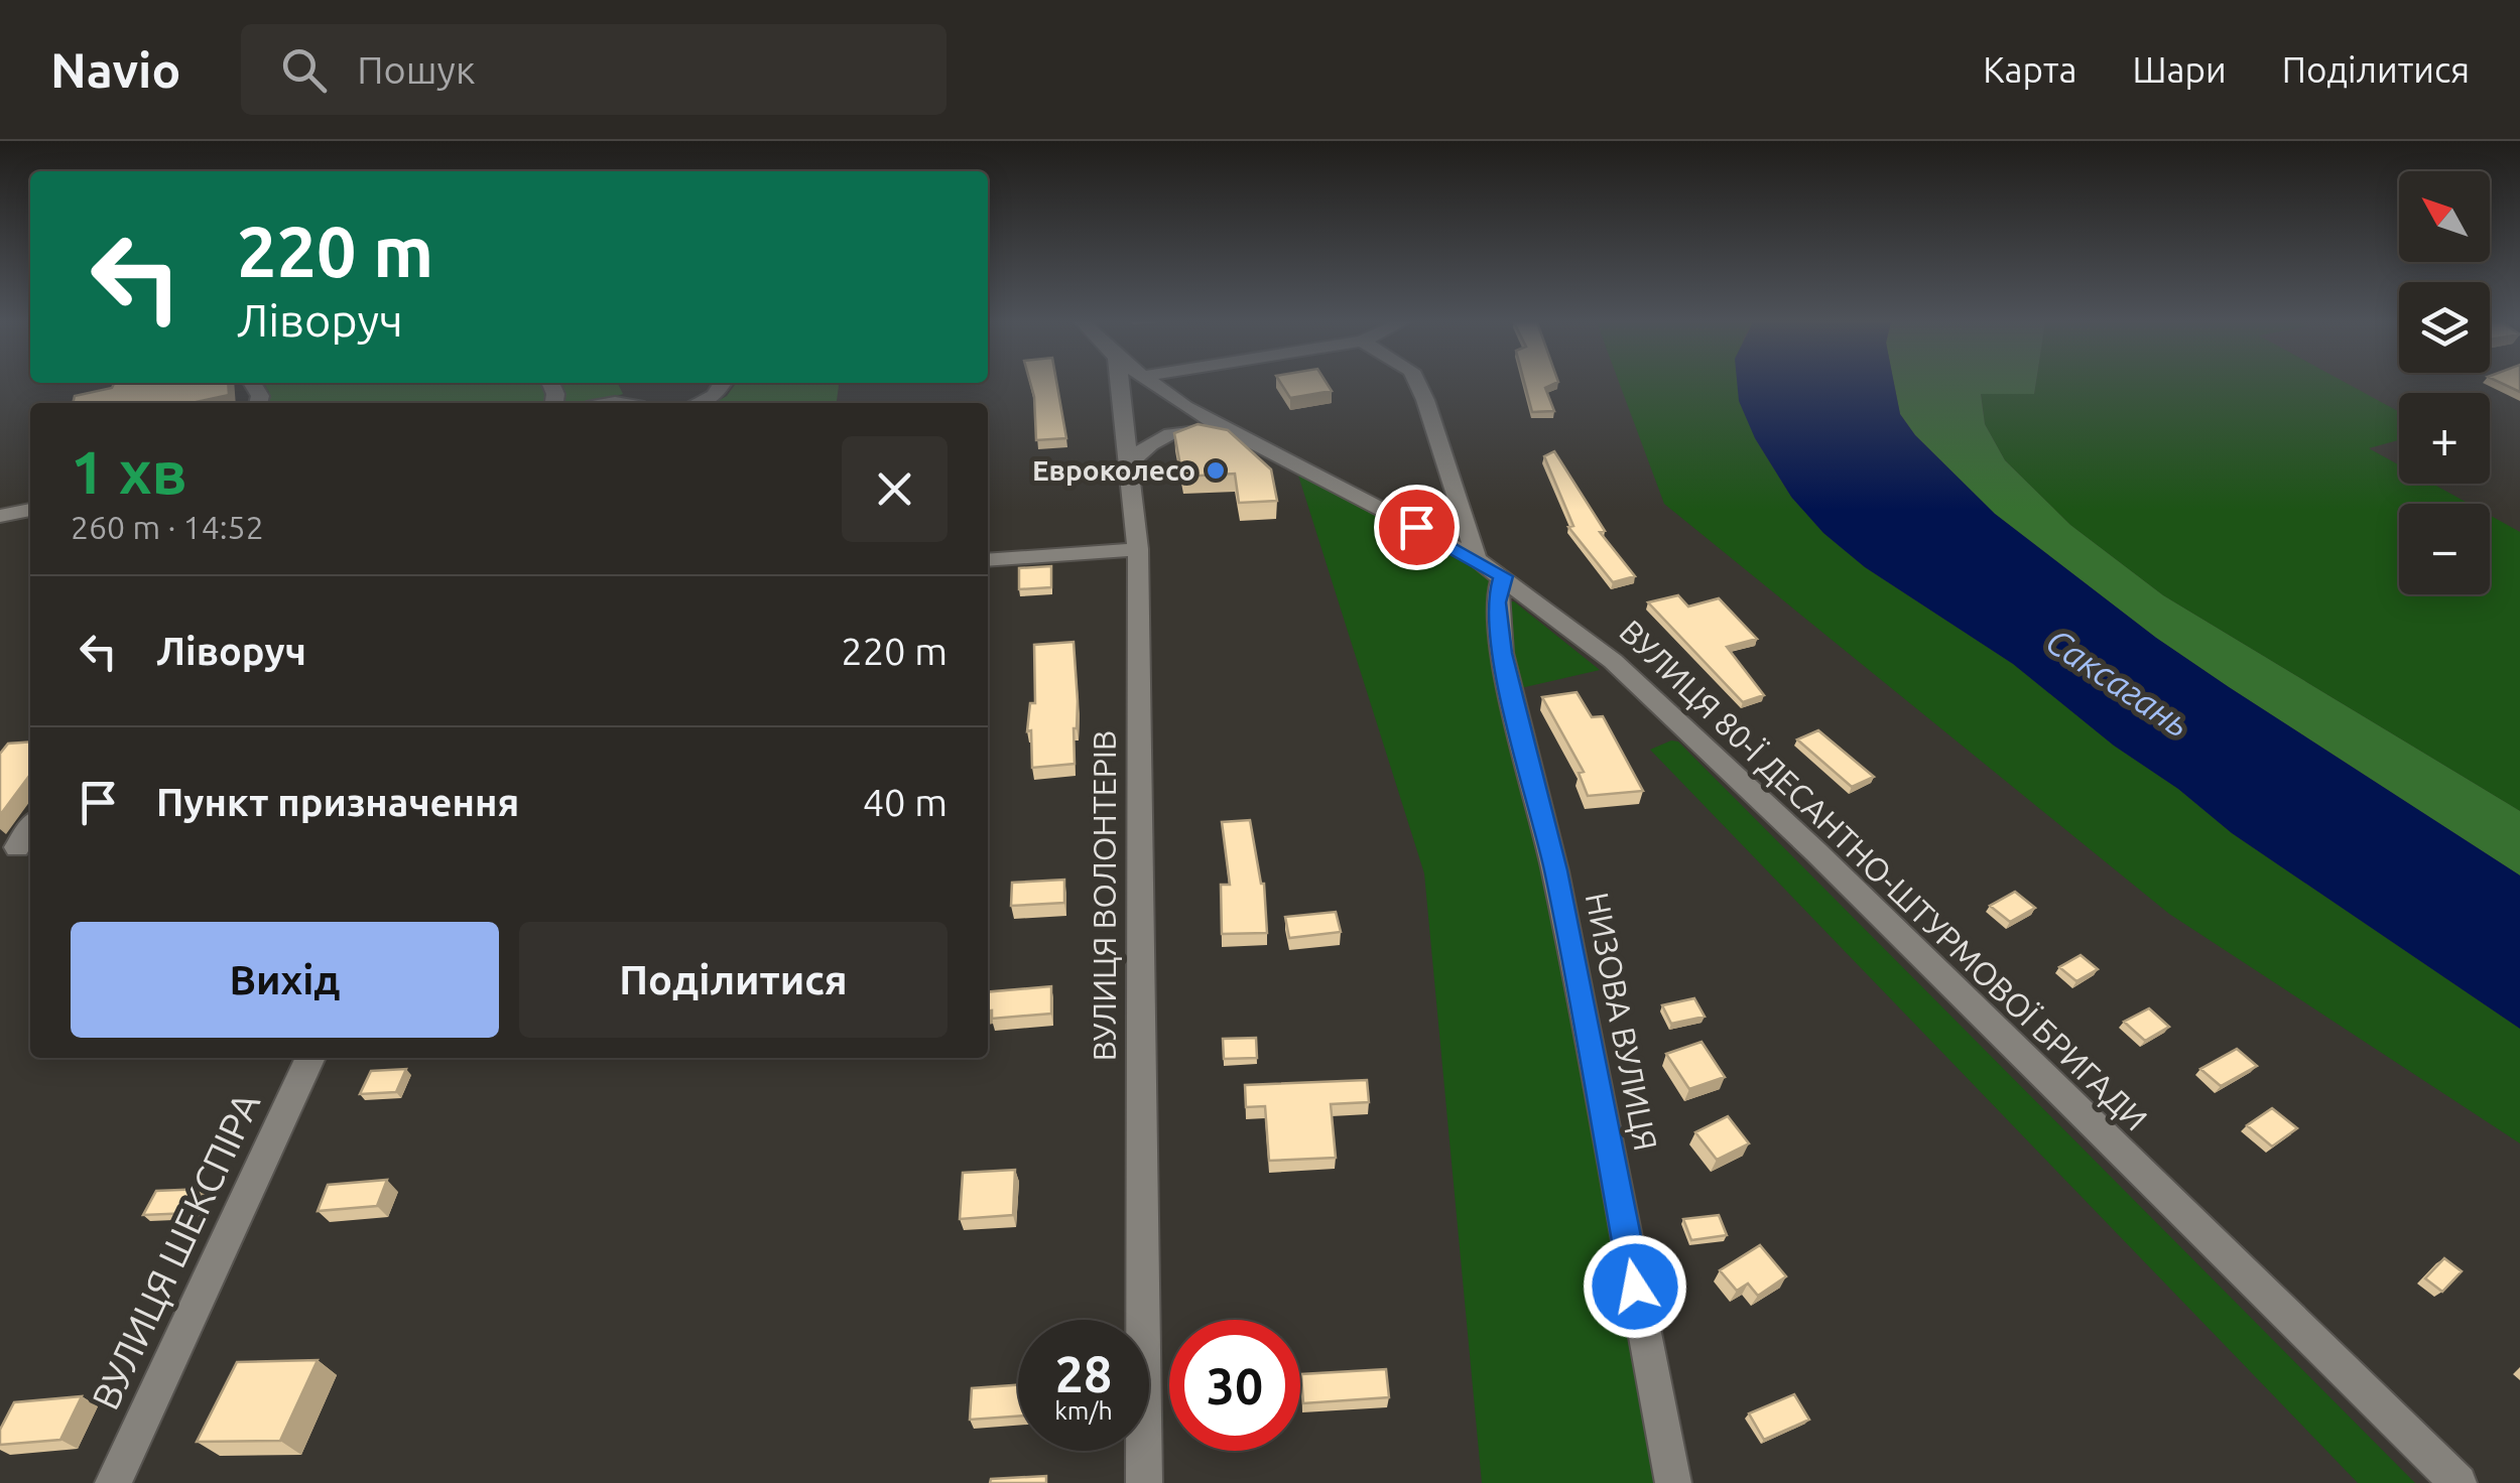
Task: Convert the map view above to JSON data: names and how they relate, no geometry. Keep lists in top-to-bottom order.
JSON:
{
  "streets": {
    "street": [
      "ВУЛИЦЯ 80-Ї ДЕСАНТНО-ШТУРМОВОЇ БРИГАДИ",
      "ВУЛИЦЯ ВОЛОНТЕРІВ",
      "НИЗОВА ВУЛИЦЯ",
      "ВУЛИЦЯ ШЕКСПІРА"
    ]
  },
  "crossings": [
    ["ВУЛИЦЯ 80-Ї ДЕСАНТНО-ШТУРМОВОЇ БРИГАДИ", "НИЗОВА ВУЛИЦЯ"]
  ],
  "water": ["Саксагань"],
  "places": ["Евроколесо"],
  "north": "top left",
  "page": {
    "header": "Navio",
    "search": "Пошук",
    "nav": ["Карта", "Шари", "Поділитися"],
    "map_buttons": ["+", "−"],
    "turn": ["220 m", "Ліворуч"],
    "heading": ["1 хв", "260 m · 14:52"],
    "list": [
      {
        "name": "Ліворуч",
        "value": "220 m"
      },
      {
        "name": "Пункт призначення",
        "value": "40 m"
      }
    ],
    "buttons": ["Вихід", "Поділитися"],
    "speed": "28 km/h",
    "limit": "30"
  }
}
